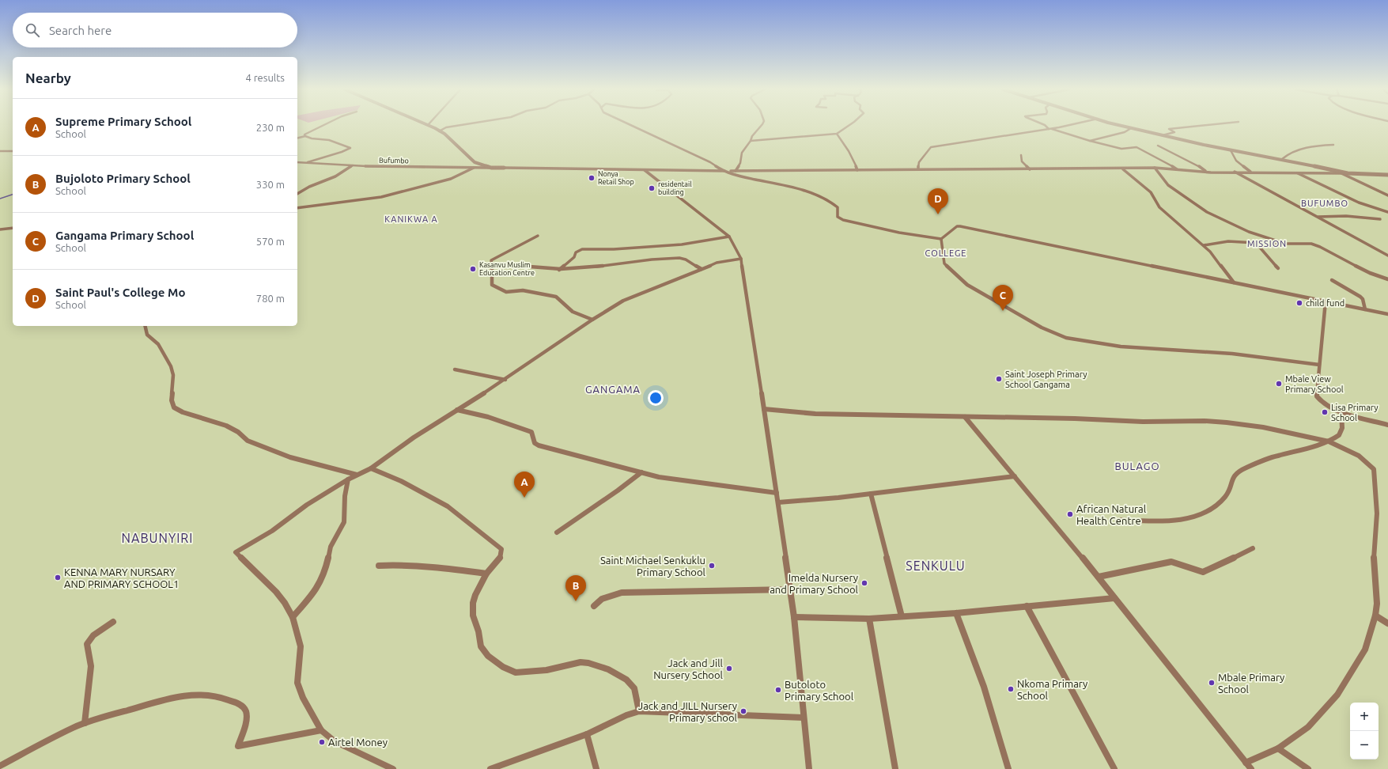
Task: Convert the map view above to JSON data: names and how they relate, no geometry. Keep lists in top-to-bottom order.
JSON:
{
  "streets": {
    "street": ["Bufumbo"]
  },
  "districts": [
    "BUFUMBO",
    "KANIKWA A",
    "MISSION",
    "COLLEGE",
    "GANGAMA",
    "BULAGO",
    "NABUNYIRI",
    "SENKULU"
  ],
  "places": [
    "Nonya Retail Shop",
    "residentail building",
    "Kasanvu Muslim Education Centre",
    "child fund",
    "Saint Joseph Primary School Gangama",
    "Mbale View Primary School",
    "Lisa Primary School",
    "African Natural Health Centre",
    "Saint Michael Senkuklu Primary School",
    "KENNA MARY NURSARY AND PRIMARY SCHOOL1",
    "Imelda Nursery and Primary School",
    "Jack and Jill Nursery School",
    "Mbale Primary School",
    "Nkoma Primary School",
    "Butoloto Primary School",
    "Jack and JILL Nursery Primary school",
    "Airtel Money"
  ],
  "page": {
    "search": "Search here",
    "heading": ["Nearby", "4 results"],
    "list": [
      {
        "mark": "A",
        "name": "Supreme Primary School",
        "note": "School",
        "value": "230 m"
      },
      {
        "mark": "B",
        "name": "Bujoloto Primary School",
        "note": "School",
        "value": "330 m"
      },
      {
        "mark": "C",
        "name": "Gangama Primary School",
        "note": "School",
        "value": "570 m"
      },
      {
        "mark": "D",
        "name": "Saint Paul's College Mo",
        "note": "School",
        "value": "780 m"
      }
    ],
    "pins": [
      "D",
      "C",
      "A",
      "B"
    ],
    "map_buttons": ["+", "−"]
  }
}
